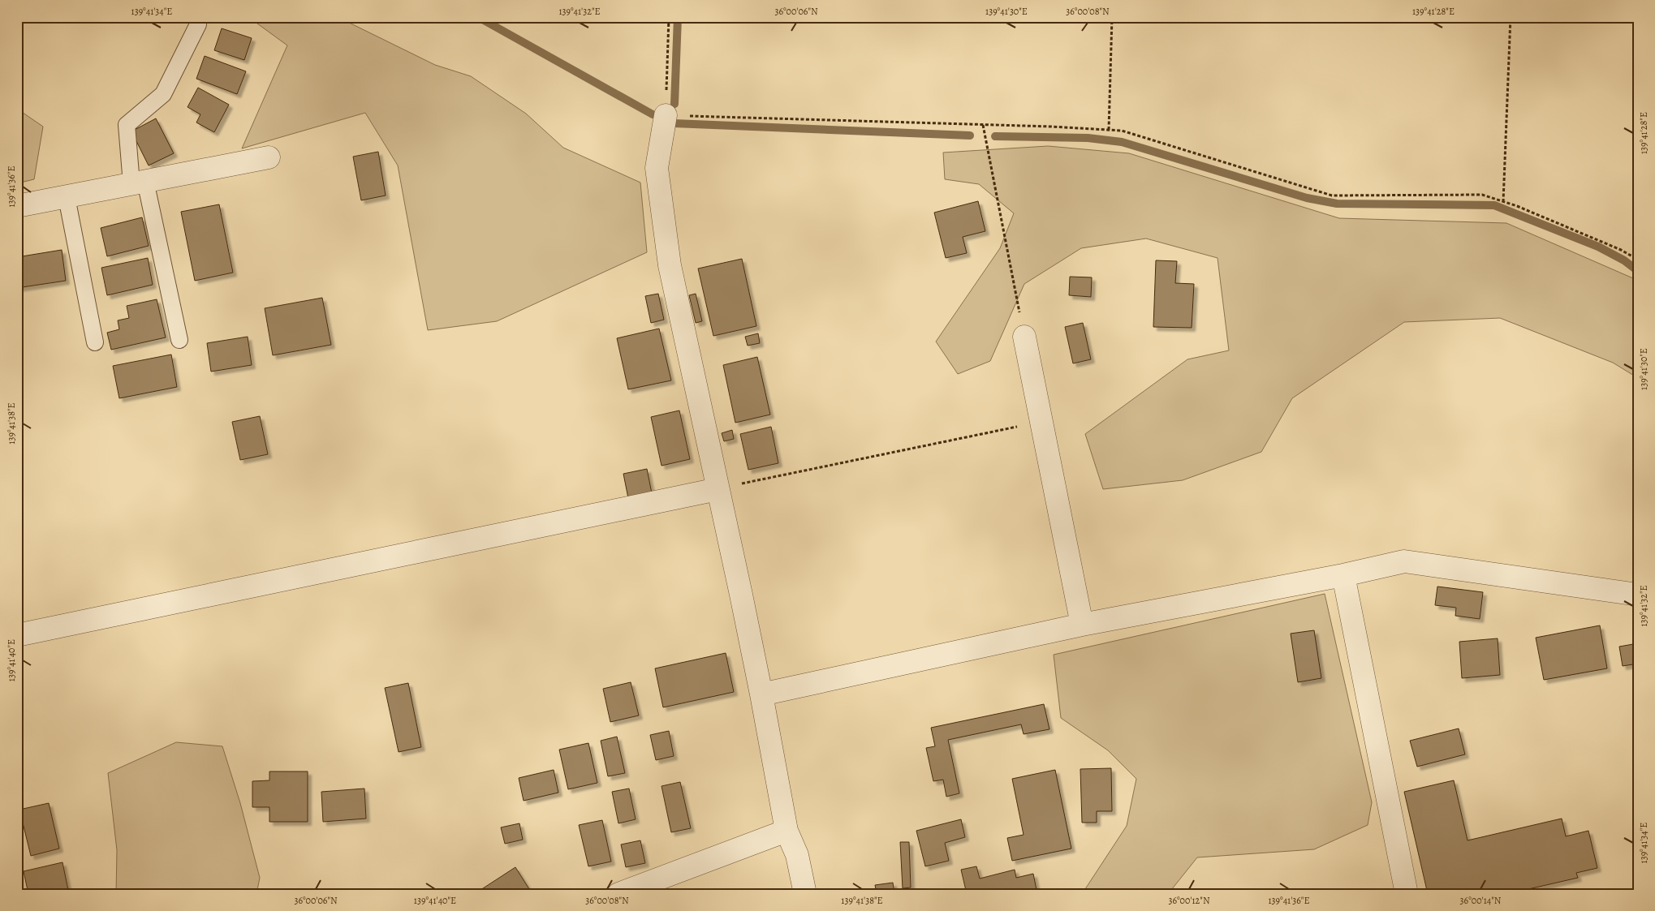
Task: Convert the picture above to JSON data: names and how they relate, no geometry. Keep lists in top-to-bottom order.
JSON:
{
  "coordinates": [
    "139°41'34\"E",
    "139°41'32\"E",
    "36°00'06\"N",
    "139°41'30\"E",
    "36°00'08\"N",
    "139°41'28\"E",
    "139°41'36\"E",
    "139°41'38\"E",
    "139°41'40\"E",
    "36°00'12\"N",
    "36°00'14\"N"
  ]
}
